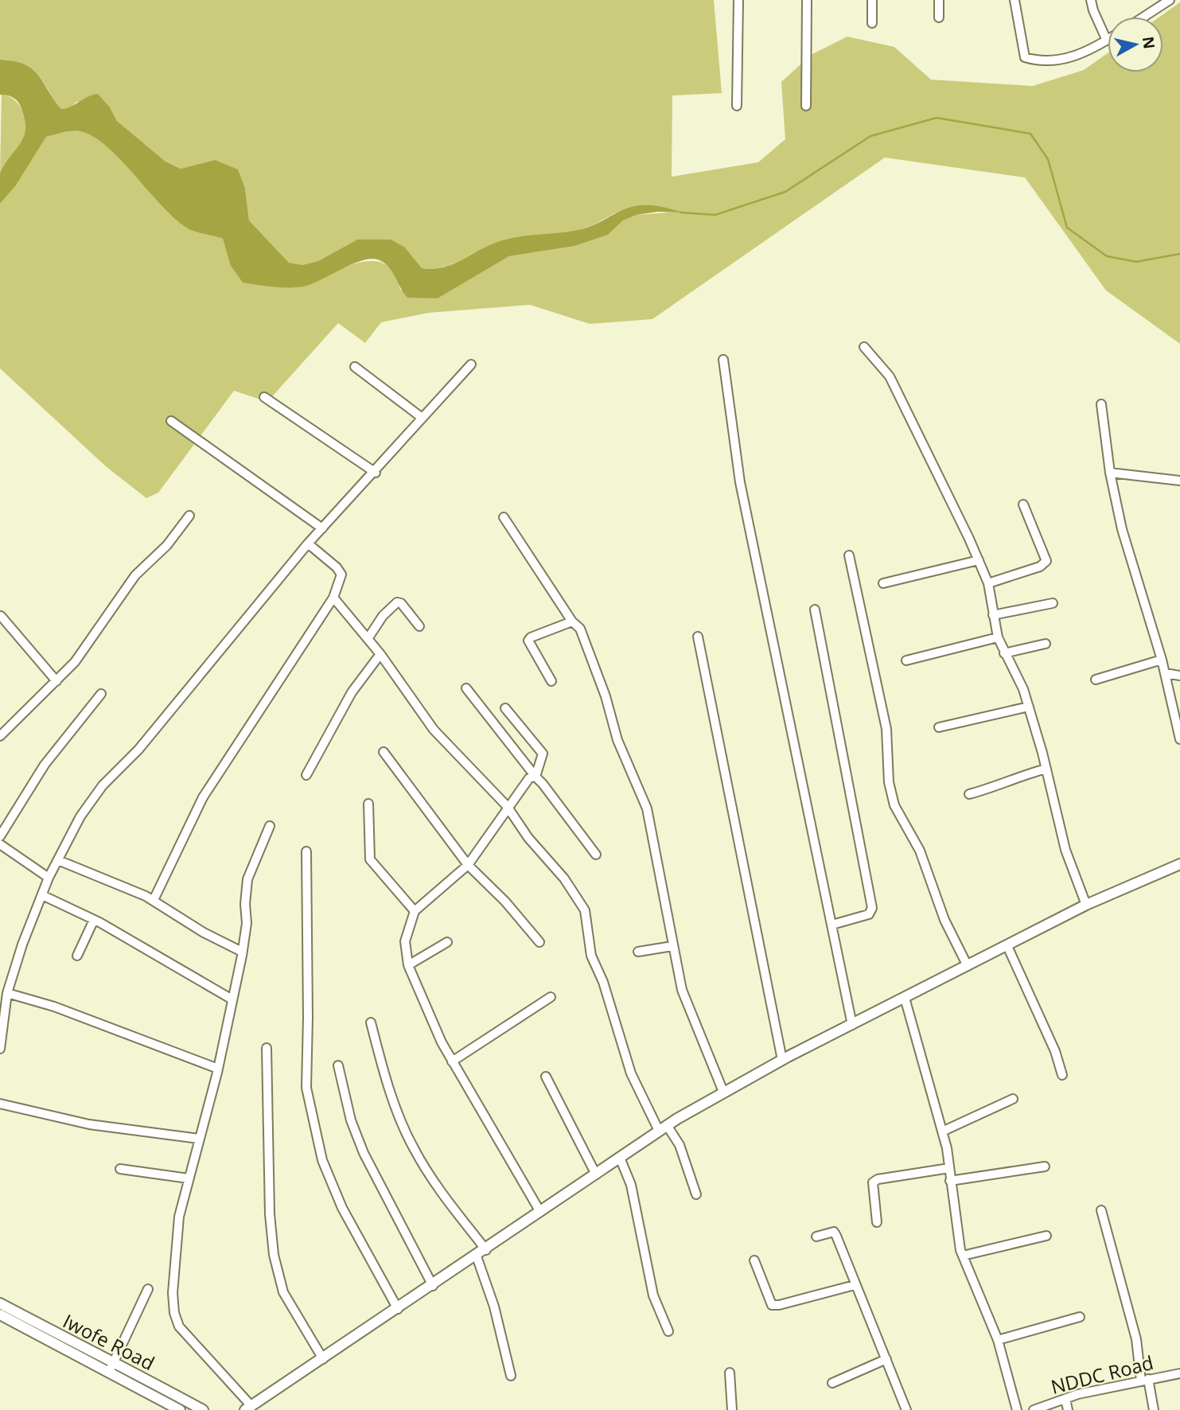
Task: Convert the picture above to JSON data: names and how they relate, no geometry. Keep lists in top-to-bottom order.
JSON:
{
  "streets": {
    "street": ["Iwofe Road", "NDDC Road"]
  },
  "north": "right"
}
